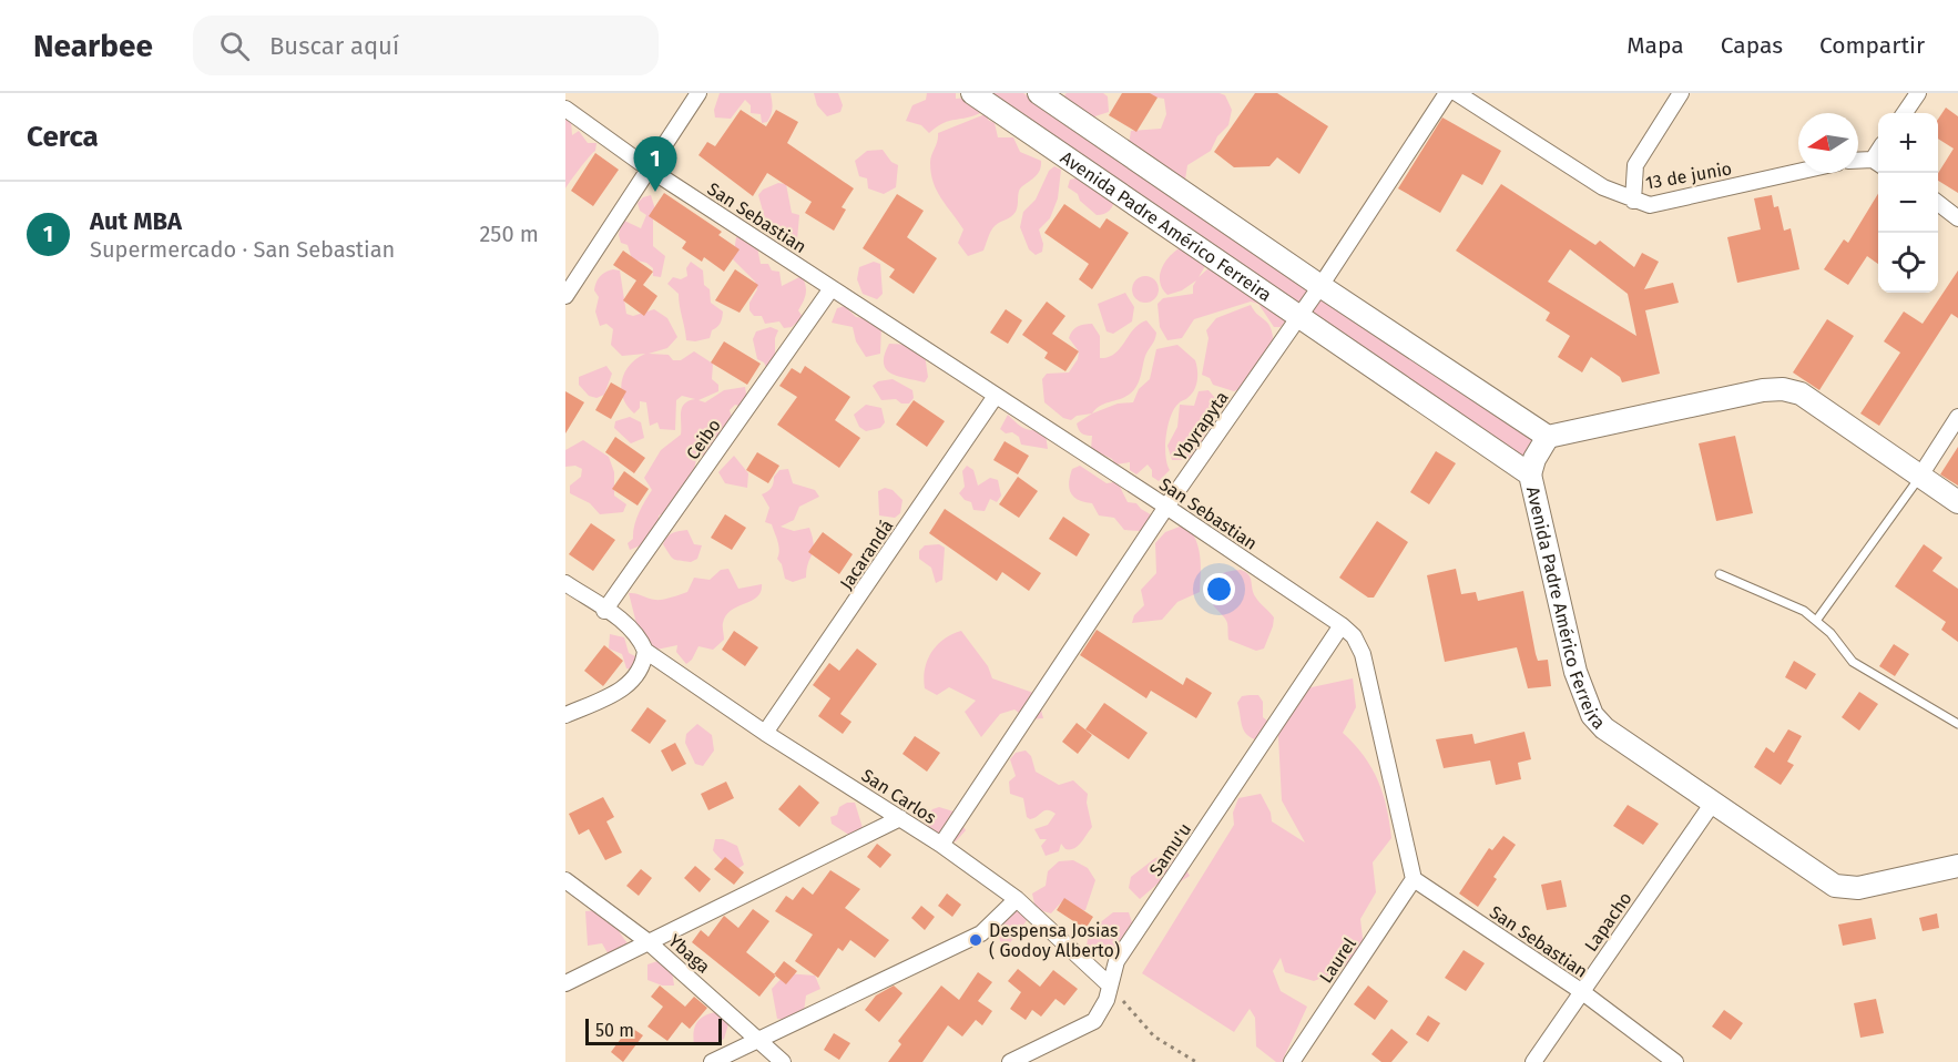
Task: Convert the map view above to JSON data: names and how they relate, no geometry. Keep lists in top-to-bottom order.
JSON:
{
  "streets": {
    "street": [
      "13 de junio",
      "San Sebastian",
      "Avenida Padre Américo Ferreira",
      "Ybyrapyta",
      "Ceibo",
      "Jacarandá",
      "San Carlos",
      "Samu'u",
      "Lapacho",
      "Ybaga",
      "Laurel"
    ]
  },
  "crossings": [
    ["San Sebastian", "Ybyrapyta"],
    ["San Sebastian", "Ceibo"],
    ["San Sebastian", "Jacarandá"],
    ["San Sebastian", "Samu'u"],
    ["San Sebastian", "Lapacho"],
    ["San Sebastian", "Laurel"],
    ["Avenida Padre Américo Ferreira", "Ybyrapyta"],
    ["Avenida Padre Américo Ferreira", "Lapacho"],
    ["Ybyrapyta", "San Carlos"],
    ["Ceibo", "San Carlos"],
    ["Jacarandá", "San Carlos"],
    ["San Carlos", "Samu'u"]
  ],
  "places": ["Despensa Josias ( Godoy Alberto)"],
  "scale_bar": "50 m",
  "north": "left",
  "page": {
    "header": "Nearbee",
    "search": "Buscar aquí",
    "nav": ["Mapa", "Capas", "Compartir"],
    "heading": "Cerca",
    "map_buttons": ["+", "−"],
    "pins": "1",
    "list": [
      {
        "mark": "1",
        "name": "Aut MBA",
        "note": "Supermercado · San Sebastian",
        "value": "250 m"
      }
    ],
    "scale": "50 m"
  }
}
